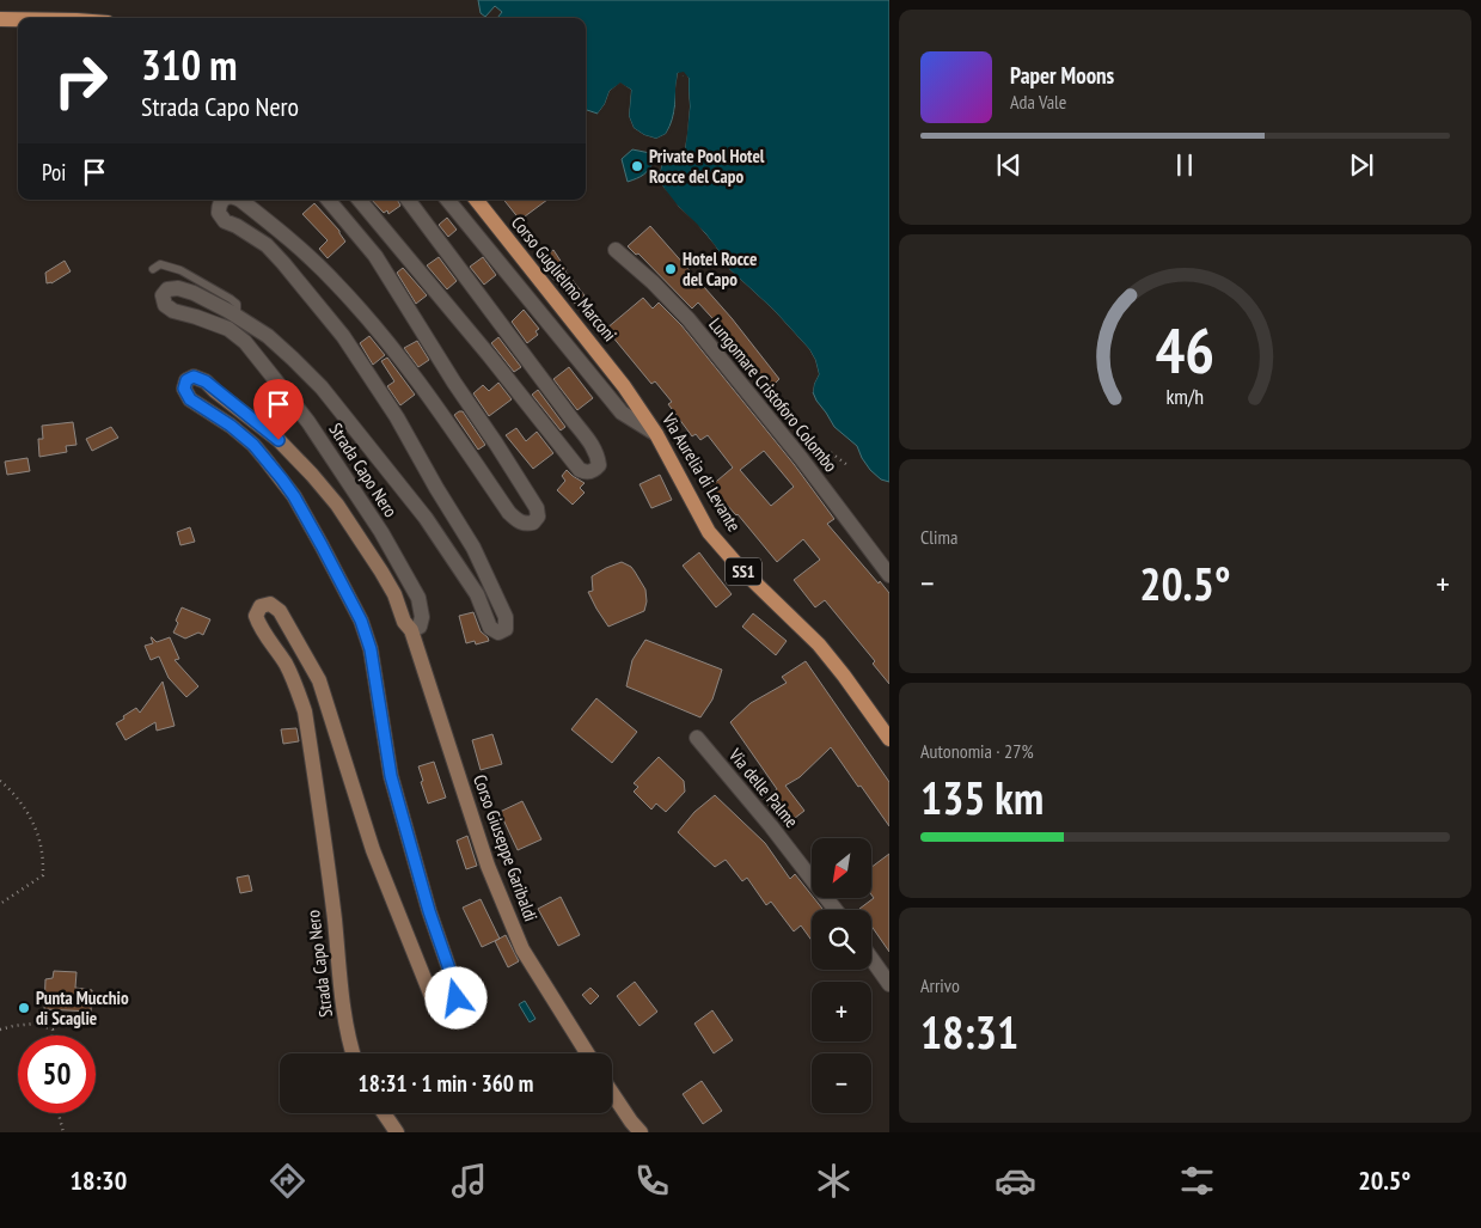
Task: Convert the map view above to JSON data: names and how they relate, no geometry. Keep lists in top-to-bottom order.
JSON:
{
  "streets": {
    "main road": [
      "Corso Guglielmo Marconi",
      "Strada Capo Nero",
      "Via Aurelia di Levante",
      "SS1",
      "Corso Giuseppe Garibaldi"
    ],
    "street": ["Lungomare Cristoforo Colombo", "Via delle Palme"]
  },
  "crossings": [
    ["Corso Guglielmo Marconi", "Via Aurelia di Levante"],
    ["Strada Capo Nero", "Corso Giuseppe Garibaldi"]
  ],
  "places": ["Private Pool Hotel Rocce del Capo", "Hotel Rocce del Capo", "Punta Mucchio di Scaglie"],
  "north": "bottom left",
  "page": {
    "turn": ["310 m", "Strada Capo Nero"],
    "song": ["Paper Moons", "Ada Vale"],
    "then": "Poi",
    "tile": [
      "Clima",
      ["Autonomia · 27%", "135 km"],
      ["Arrivo", "18:31"]
    ],
    "heat": ["−", "20.5°", "+"],
    "map_buttons": ["+", "−"],
    "limit": "50",
    "trip": "18:31 · 1 min · 360 m",
    "tabs": ["18:30", "20.5°"],
    "gauge": ["46", "km/h"]
  }
}
